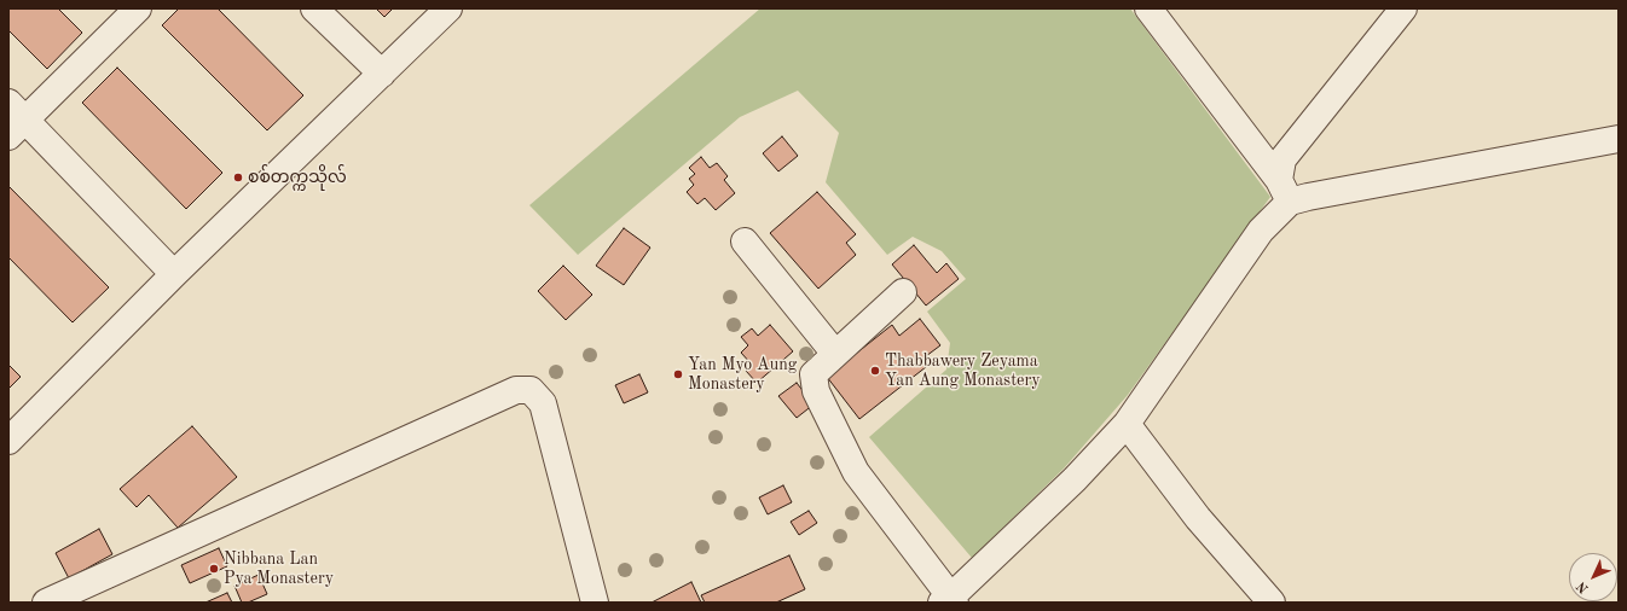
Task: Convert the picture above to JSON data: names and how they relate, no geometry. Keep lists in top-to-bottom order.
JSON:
{
  "places": [
    "စစ်‌တက္ကသိုလ်",
    "Thabbawery Zeyama Yan Aung Monastery",
    "Yan Myo Aung Monastery",
    "Nibbana Lan Pya Monastery"
  ],
  "north": "bottom left"
}
